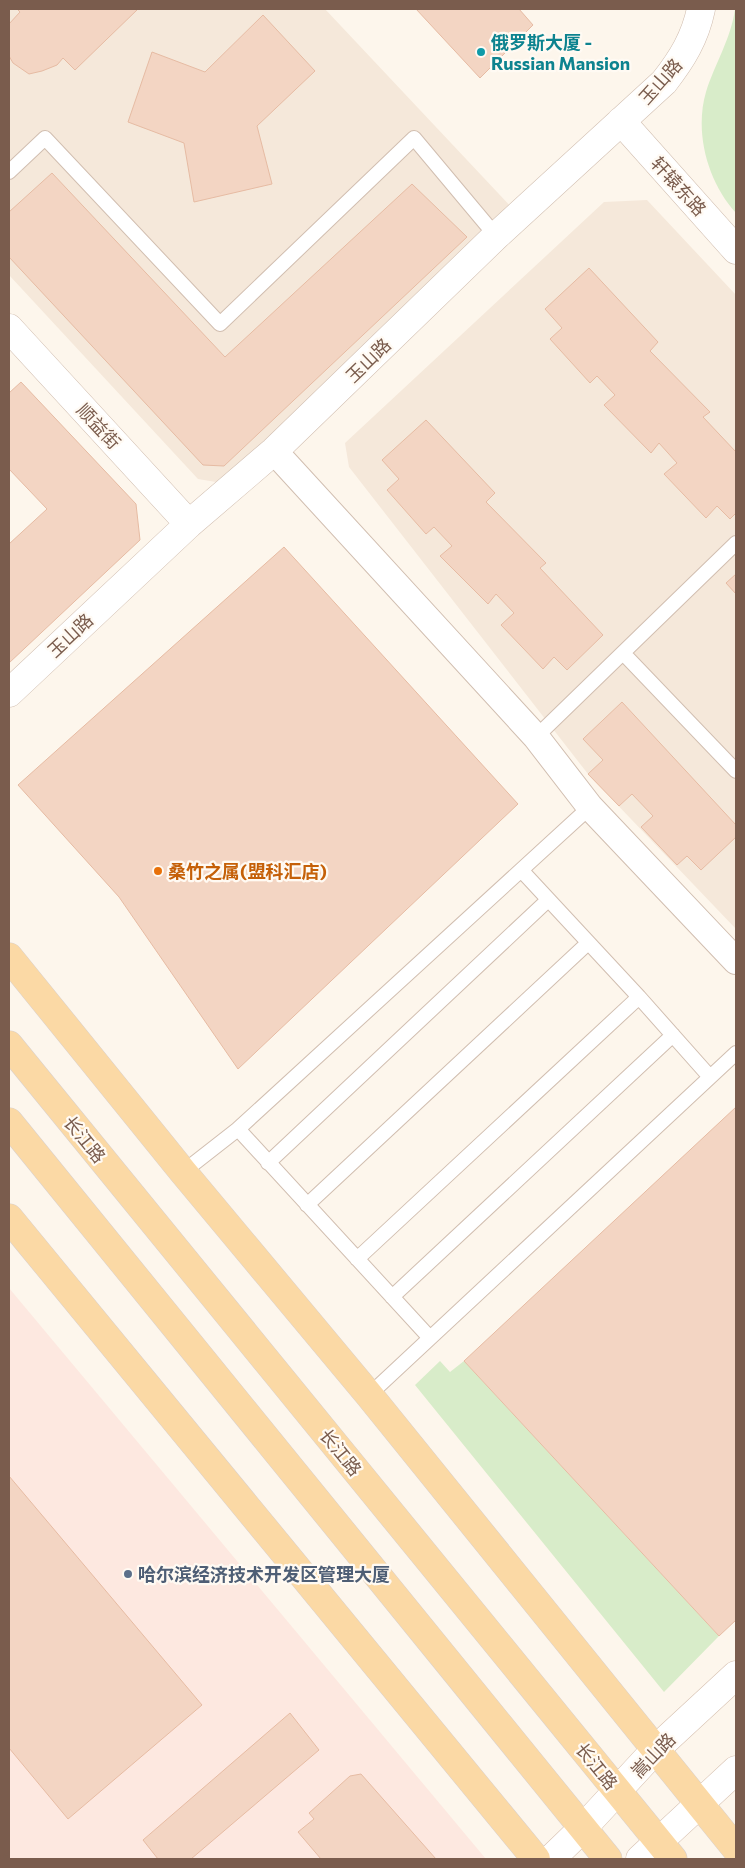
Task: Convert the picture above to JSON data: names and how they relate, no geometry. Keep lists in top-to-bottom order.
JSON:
{
  "streets": {
    "main road": ["长江路"],
    "street": [
      "玉山路",
      "轩辕东路",
      "顺益街",
      "嵩山路"
    ]
  },
  "crossings": [
    ["玉山路", "轩辕东路"],
    ["玉山路", "顺益街"],
    ["长江路", "嵩山路"]
  ],
  "places": ["俄罗斯大厦 - Russian Mansion", "桑竹之属(盟科汇店)", "哈尔滨经济技术开发区管理大厦"]
}
